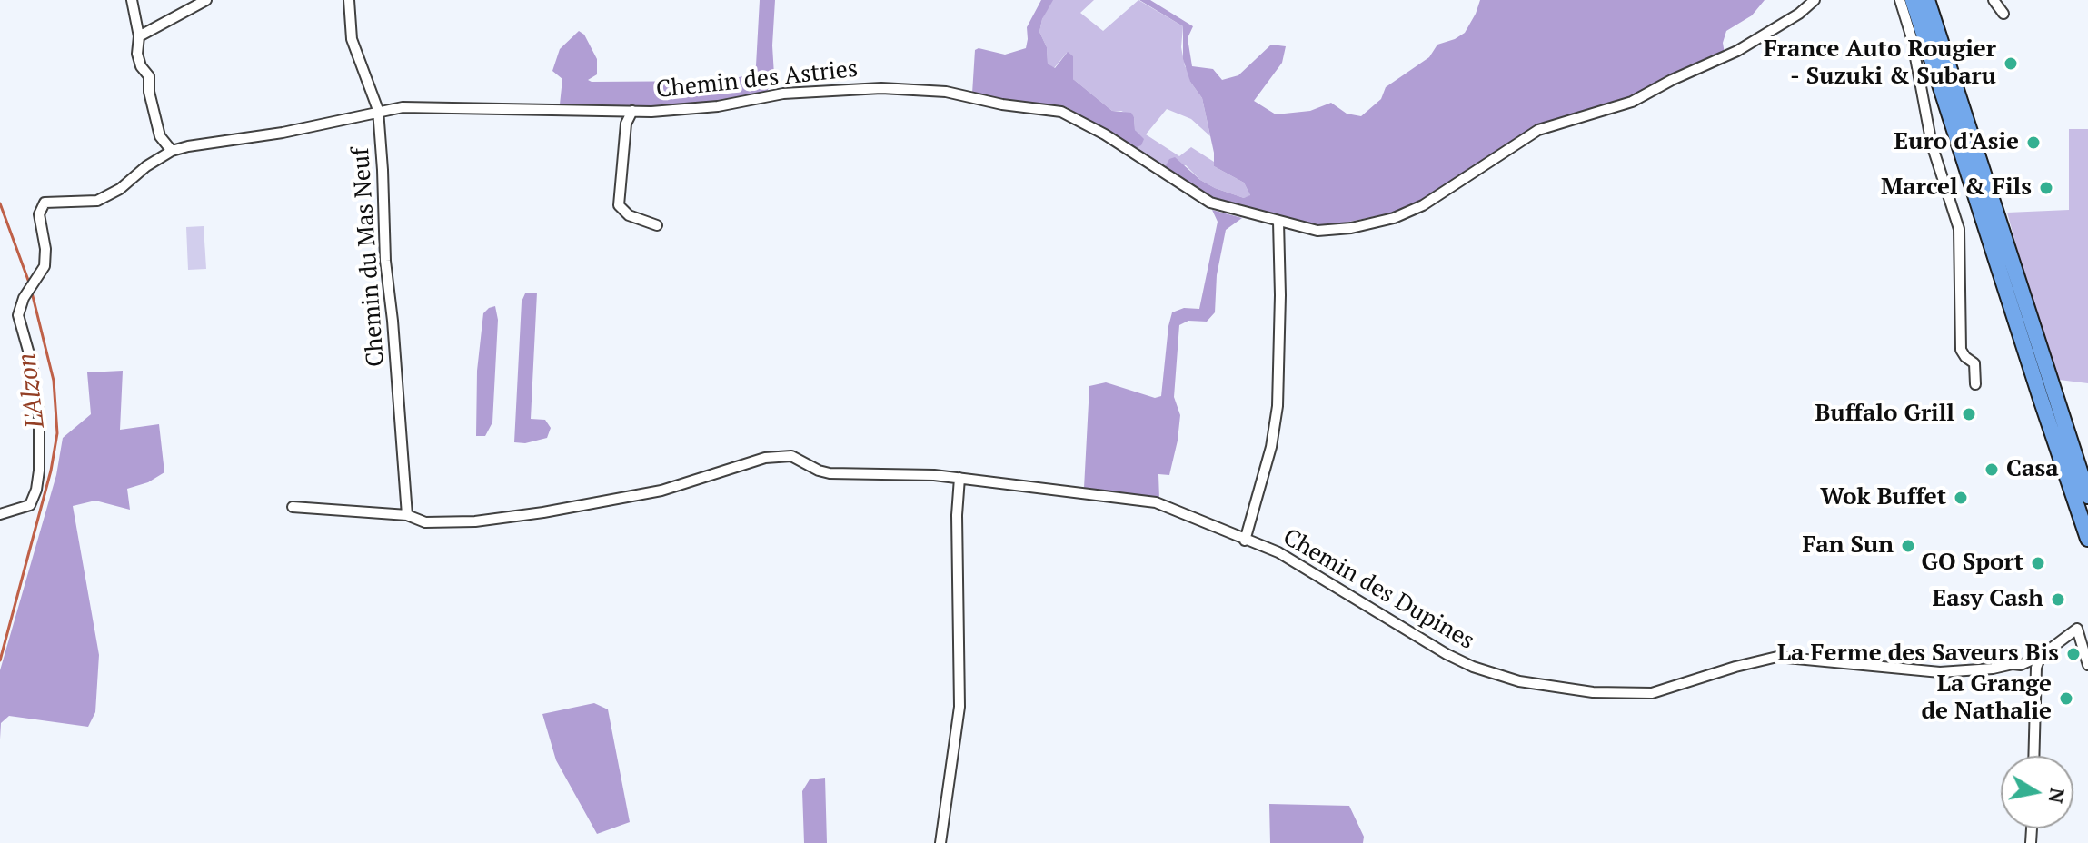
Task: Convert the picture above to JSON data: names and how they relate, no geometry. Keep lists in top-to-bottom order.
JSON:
{
  "streets": {
    "street": ["Chemin des Astries", "Chemin du Mas Neuf", "Chemin des Dupines"]
  },
  "crossings": [
    ["Chemin des Astries", "Chemin du Mas Neuf"],
    ["Chemin du Mas Neuf", "Chemin des Dupines"]
  ],
  "water": ["L'Alzon"],
  "places": [
    "France Auto Rougier - Suzuki & Subaru",
    "Euro d'Asie",
    "Marcel & Fils",
    "Buffalo Grill",
    "Casa",
    "Wok Buffet",
    "Fan Sun",
    "GO Sport",
    "Easy Cash",
    "La Ferme des Saveurs Bis",
    "La Grange de Nathalie"
  ],
  "north": "right"
}
